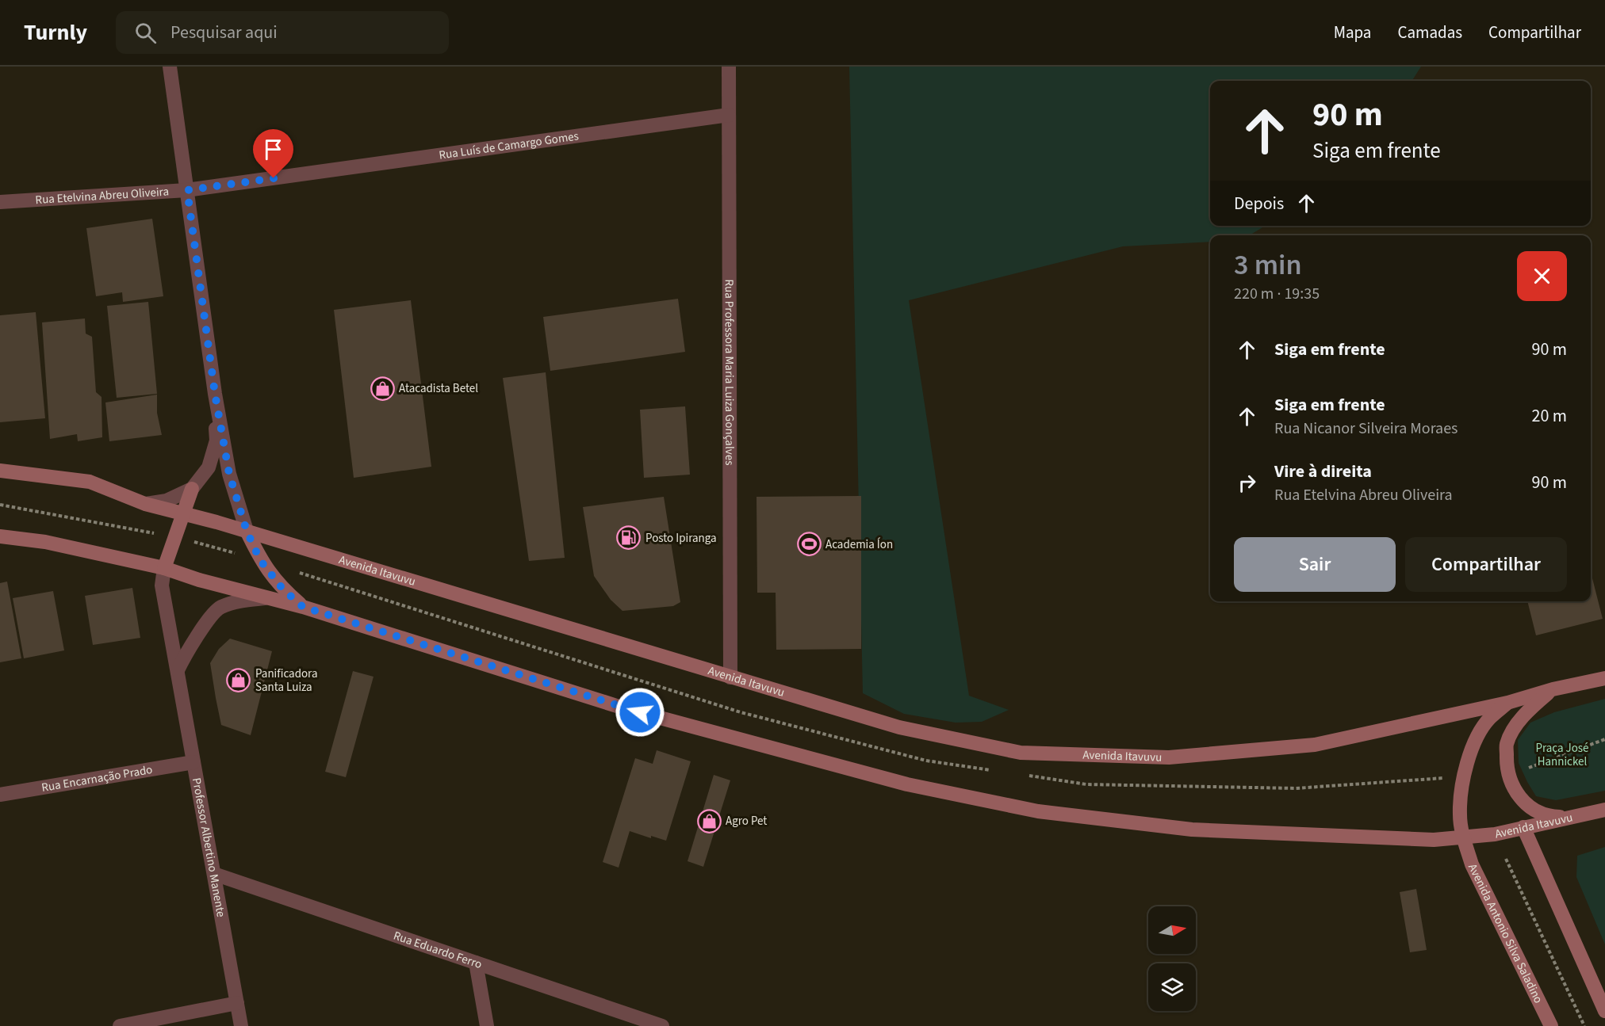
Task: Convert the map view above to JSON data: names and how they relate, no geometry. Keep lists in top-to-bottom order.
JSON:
{
  "streets": {
    "main road": ["Avenida Itavuvu", "Avenida Antonio Silva Saladino"],
    "street": [
      "Rua Luís de Camargo Gomes",
      "Rua Etelvina Abreu Oliveira",
      "Rua Professora Maria Luiza Gonçalves",
      "Rua Encarnação Prado",
      "Professor Albertino Manente",
      "Rua Eduardo Ferro"
    ]
  },
  "crossings": [
    ["Rua Luís de Camargo Gomes", "Rua Etelvina Abreu Oliveira"],
    ["Rua Luís de Camargo Gomes", "Rua Professora Maria Luiza Gonçalves"],
    ["Rua Professora Maria Luiza Gonçalves", "Avenida Itavuvu"],
    ["Avenida Itavuvu", "Professor Albertino Manente"],
    ["Avenida Itavuvu", "Avenida Antonio Silva Saladino"],
    ["Rua Encarnação Prado", "Professor Albertino Manente"],
    ["Professor Albertino Manente", "Rua Eduardo Ferro"]
  ],
  "parks": ["Praça José Hannickel"],
  "places": {
    "shop": ["Atacadista Betel", "Panificadora Santa Luiza", "Agro Pet"],
    "fuel station": ["Posto Ipiranga"],
    "sports": ["Academia Íon"]
  },
  "north": "right",
  "page": {
    "header": "Turnly",
    "search": "Pesquisar aqui",
    "nav": ["Mapa", "Camadas", "Compartilhar"],
    "turn": ["90 m", "Siga em frente"],
    "then": "Depois",
    "heading": ["3 min", "220 m · 19:35"],
    "list": [
      {
        "name": "Siga em frente",
        "value": "90 m"
      },
      {
        "name": "Siga em frente",
        "note": "Rua Nicanor Silveira Moraes",
        "value": "20 m"
      },
      {
        "name": "Vire à direita",
        "note": "Rua Etelvina Abreu Oliveira",
        "value": "90 m"
      }
    ],
    "buttons": ["Sair", "Compartilhar"]
  }
}
